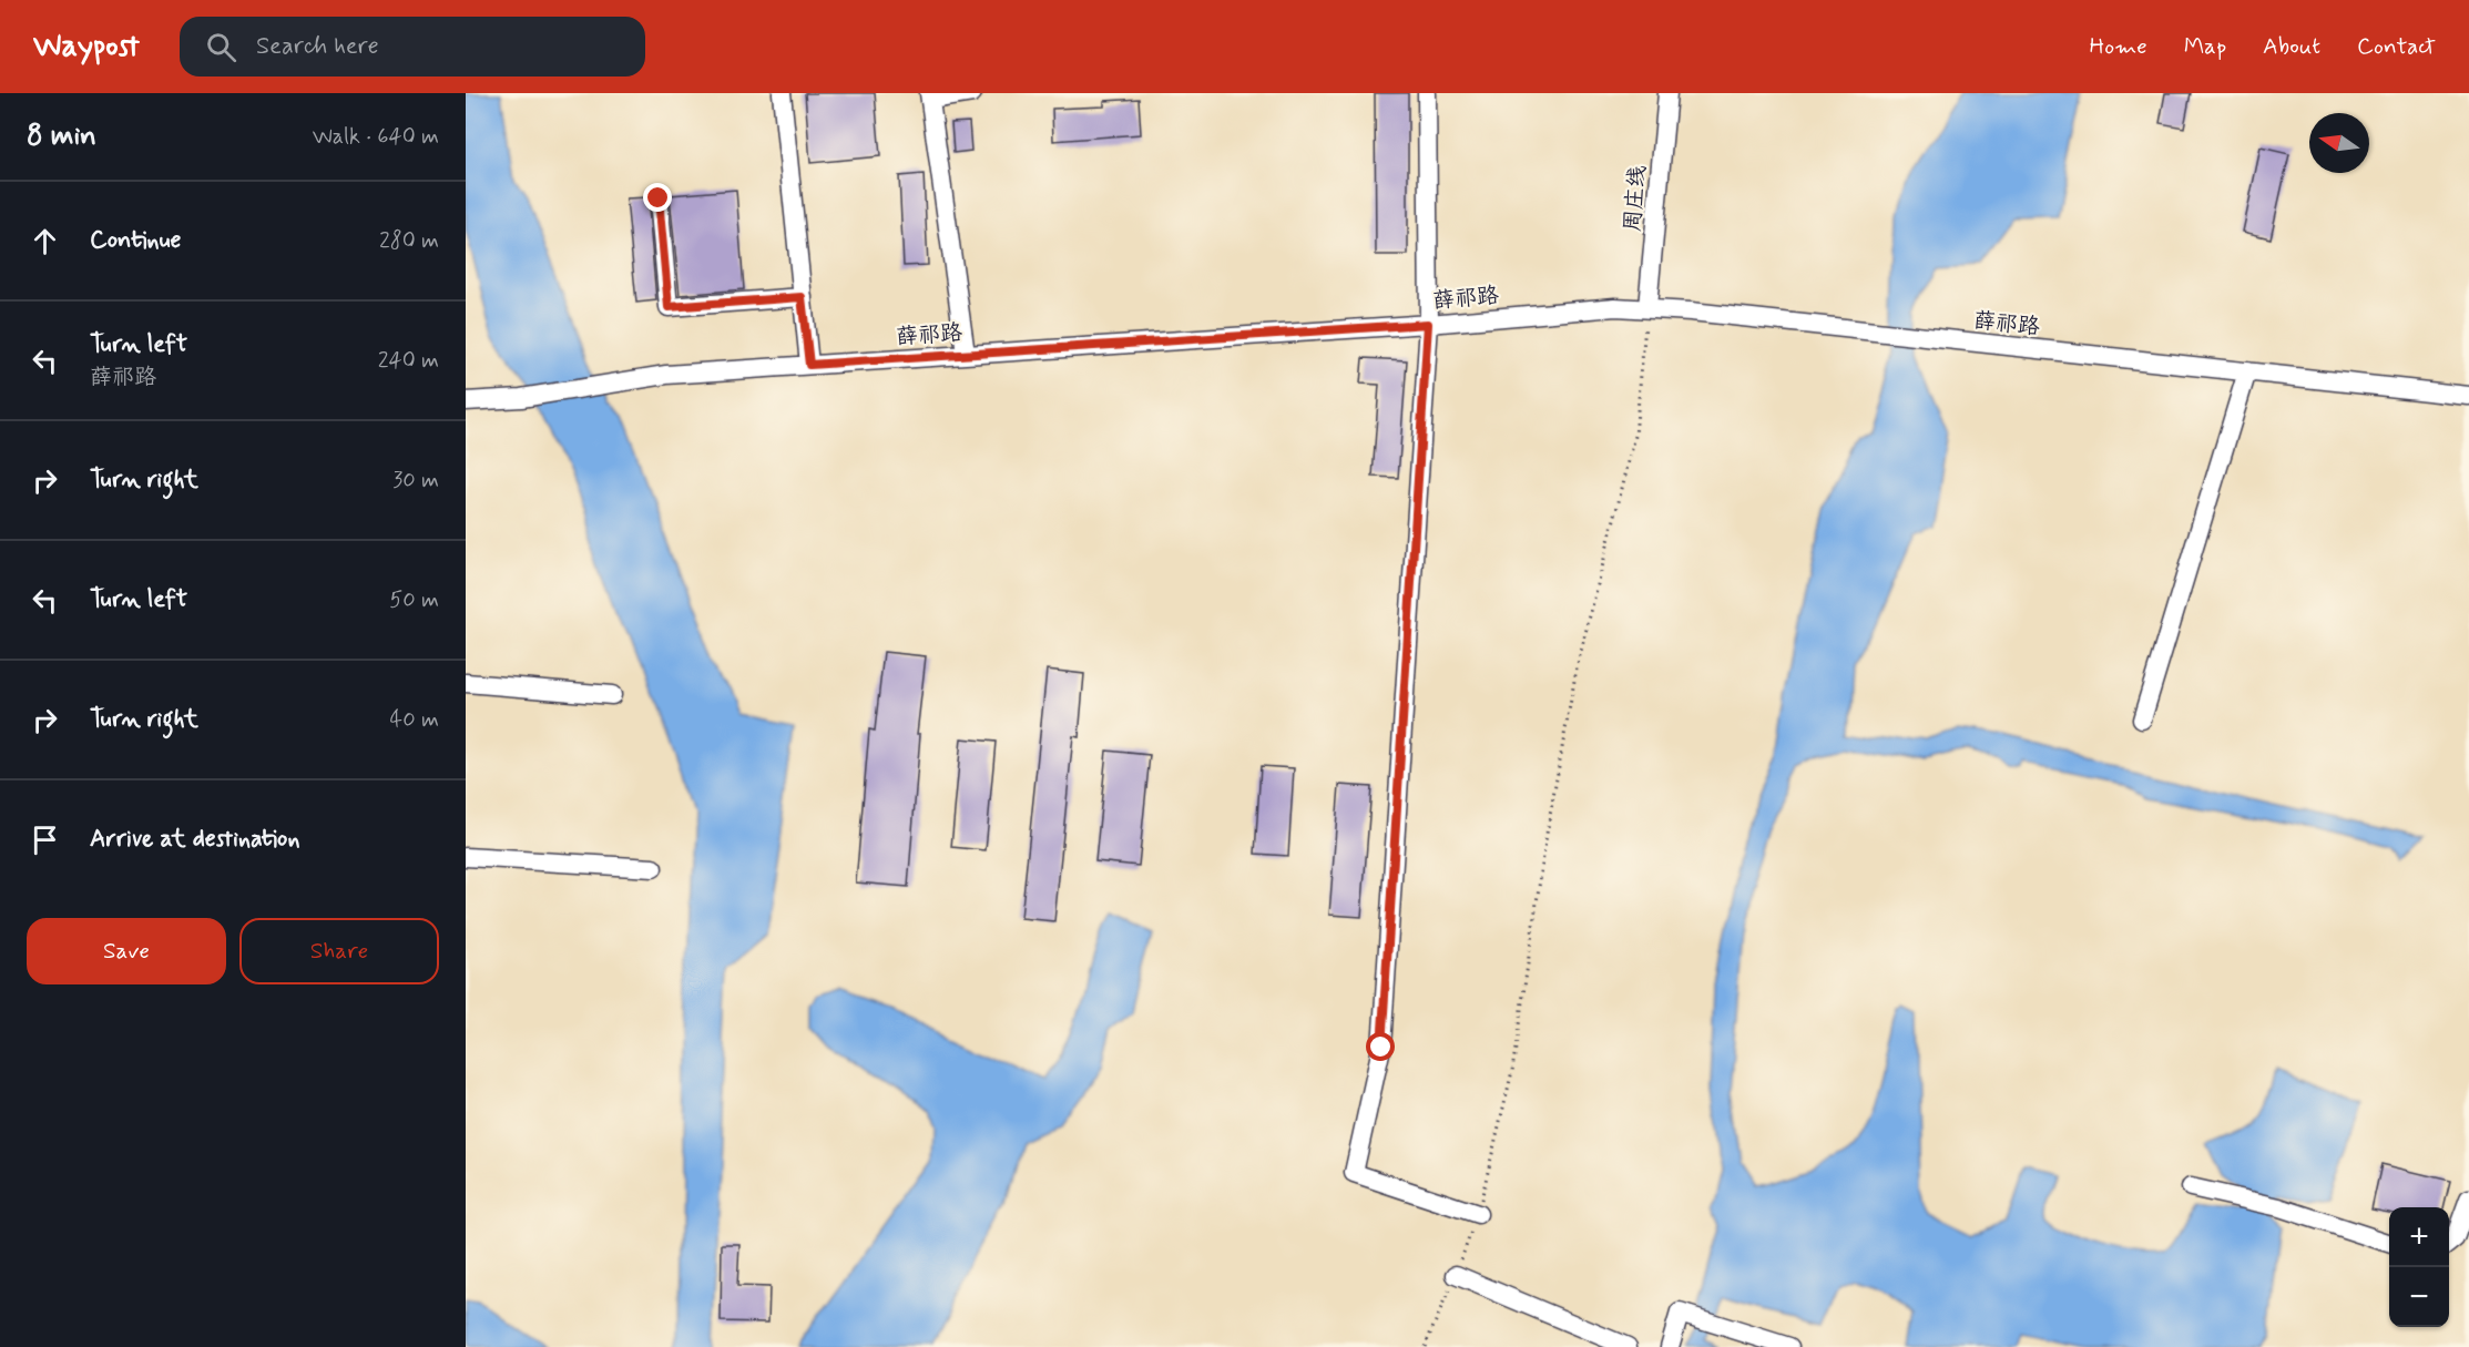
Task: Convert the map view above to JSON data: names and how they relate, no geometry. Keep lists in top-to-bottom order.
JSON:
{
  "streets": {
    "street": ["周庄线", "薛祁路"]
  },
  "crossings": [
    ["周庄线", "薛祁路"]
  ],
  "north": "left",
  "page": {
    "header": "Waypost",
    "search": "Search here",
    "nav": [
      "Home",
      "Map",
      "About",
      "Contact"
    ],
    "heading": ["8 min", "Walk · 640 m"],
    "list": [
      ["Continue", "280 m"],
      ["Turn left", "薛祁路", "240 m"],
      ["Turn right", "30 m"],
      ["Turn left", "50 m"],
      ["Turn right", "40 m"],
      "Arrive at destination"
    ],
    "buttons": ["Save", "Share"],
    "map_buttons": ["+", "−"]
  }
}
